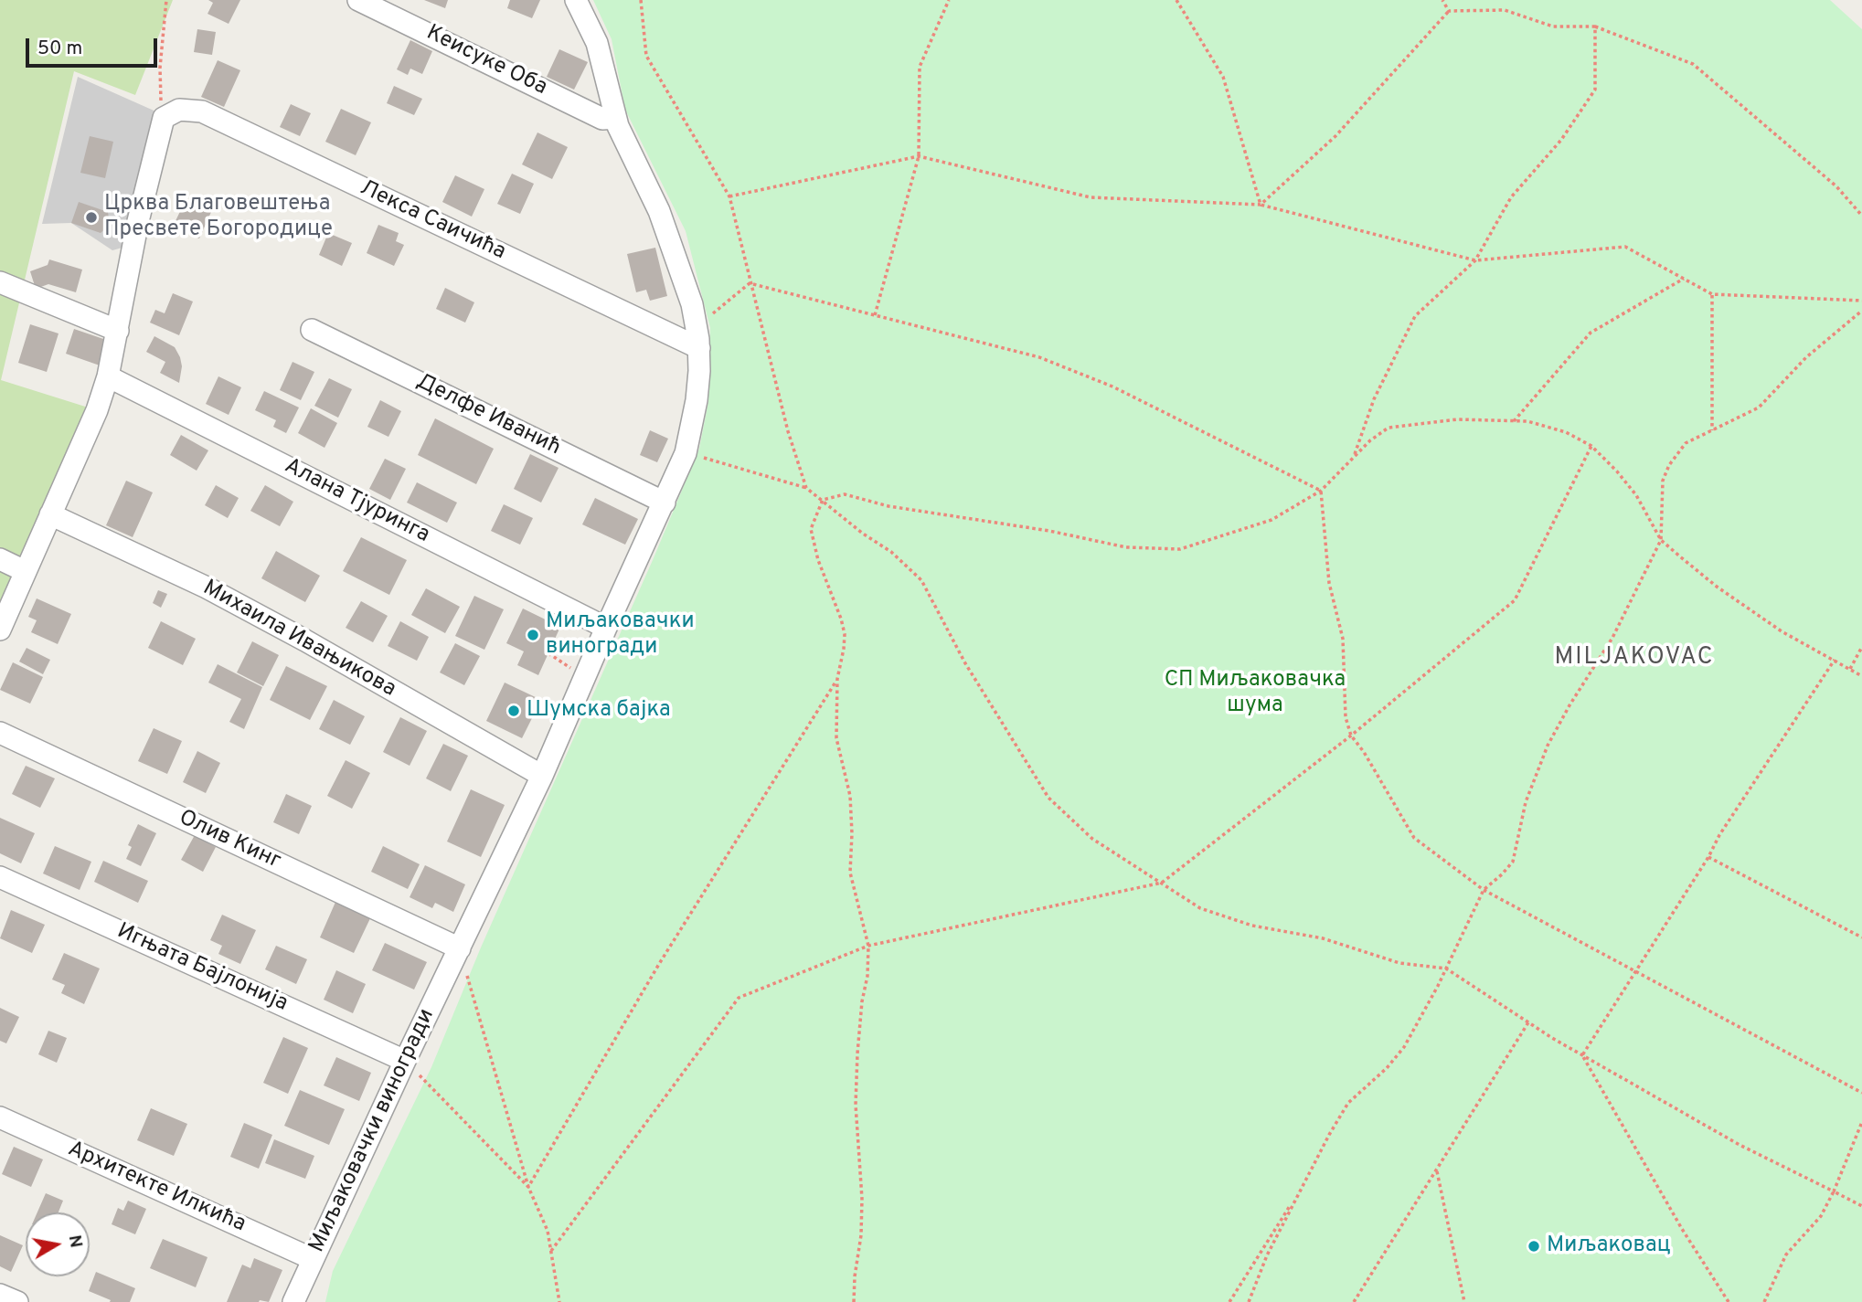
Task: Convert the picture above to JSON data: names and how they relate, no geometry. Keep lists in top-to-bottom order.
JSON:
{
  "streets": {
    "street": [
      "Кеисуке Оба",
      "Лекса Саичића",
      "Делфе Иванић",
      "Алана Тјуринга",
      "Михаила Ивањикова",
      "Олив Кинг",
      "Игњата Бајлонија",
      "Миљаковачки виногради",
      "Архитекте Илкића"
    ]
  },
  "crossings": [
    ["Кеисуке Оба", "Миљаковачки виногради"],
    ["Лекса Саичића", "Миљаковачки виногради"],
    ["Делфе Иванић", "Миљаковачки виногради"],
    ["Алана Тјуринга", "Миљаковачки виногради"],
    ["Михаила Ивањикова", "Миљаковачки виногради"],
    ["Олив Кинг", "Миљаковачки виногради"],
    ["Игњата Бајлонија", "Миљаковачки виногради"],
    ["Миљаковачки виногради", "Архитекте Илкића"]
  ],
  "districts": ["MILJAKOVAC"],
  "parks": ["СП Миљаковачка шума"],
  "places": [
    "Црква Благовештења Пресвете Богородице",
    "Миљаковачки виногради",
    "Шумска бајка",
    "Миљаковац"
  ],
  "scale_bar": "50 m",
  "north": "right"
}
